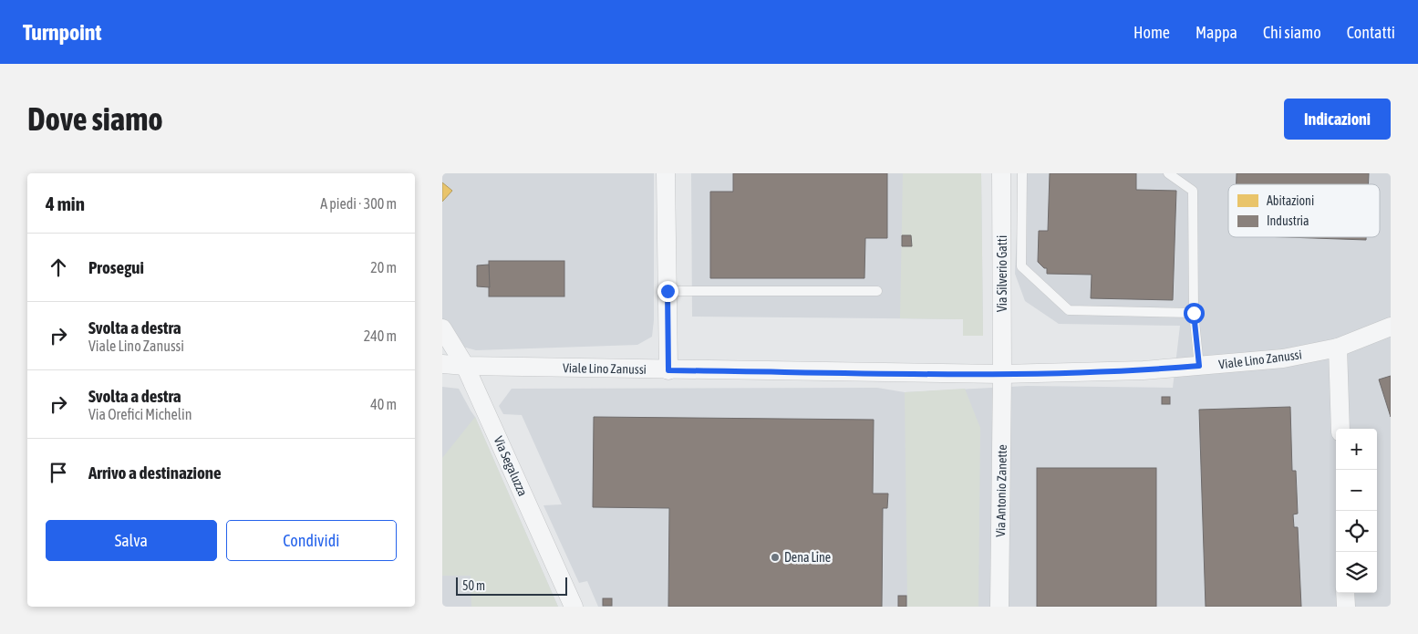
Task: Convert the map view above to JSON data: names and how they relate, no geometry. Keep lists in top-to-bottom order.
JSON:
{
  "streets": {
    "street": [
      "Via Silverio Gatti",
      "Viale Lino Zanussi",
      "Via Segaluzza",
      "Via Antonio Zanette"
    ]
  },
  "crossings": [
    ["Via Silverio Gatti", "Viale Lino Zanussi"],
    ["Via Silverio Gatti", "Via Antonio Zanette"],
    ["Viale Lino Zanussi", "Via Segaluzza"],
    ["Viale Lino Zanussi", "Via Antonio Zanette"]
  ],
  "places": ["Dena Line"],
  "legend": ["Abitazioni", "Industria"],
  "scale_bar": "50 m",
  "page": {
    "header": "Turnpoint",
    "nav": [
      "Home",
      "Mappa",
      "Chi siamo",
      "Contatti"
    ],
    "buttons": [
      "Indicazioni",
      ["Salva", "Condividi"]
    ],
    "title": "Dove siamo",
    "heading": ["4 min", "A piedi · 300 m"],
    "list": [
      ["Prosegui", "20 m"],
      ["Svolta a destra", "Viale Lino Zanussi", "240 m"],
      ["Svolta a destra", "Via Orefici Michelin", "40 m"],
      "Arrivo a destinazione"
    ],
    "map_buttons": ["+", "−"],
    "scale": "50 m"
  }
}
